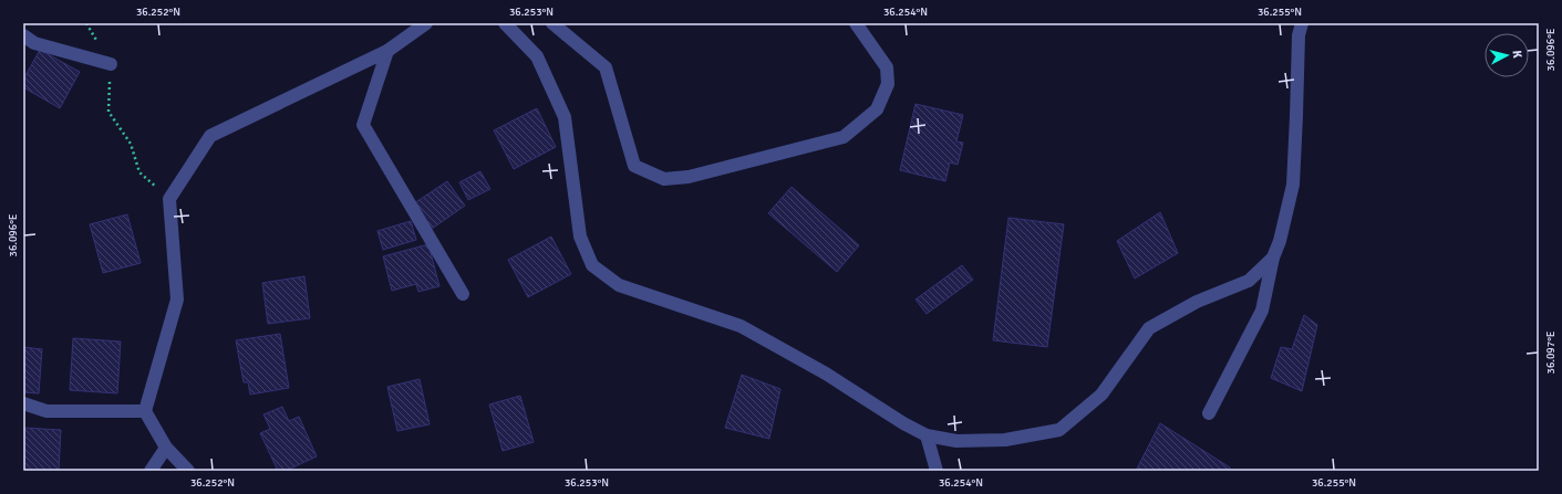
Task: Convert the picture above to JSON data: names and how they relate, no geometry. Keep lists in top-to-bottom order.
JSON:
{
  "north": "right",
  "coordinates": [
    "36.252°N",
    "36.253°N",
    "36.254°N",
    "36.255°N",
    "36.096°E",
    "36.097°E"
  ]
}
